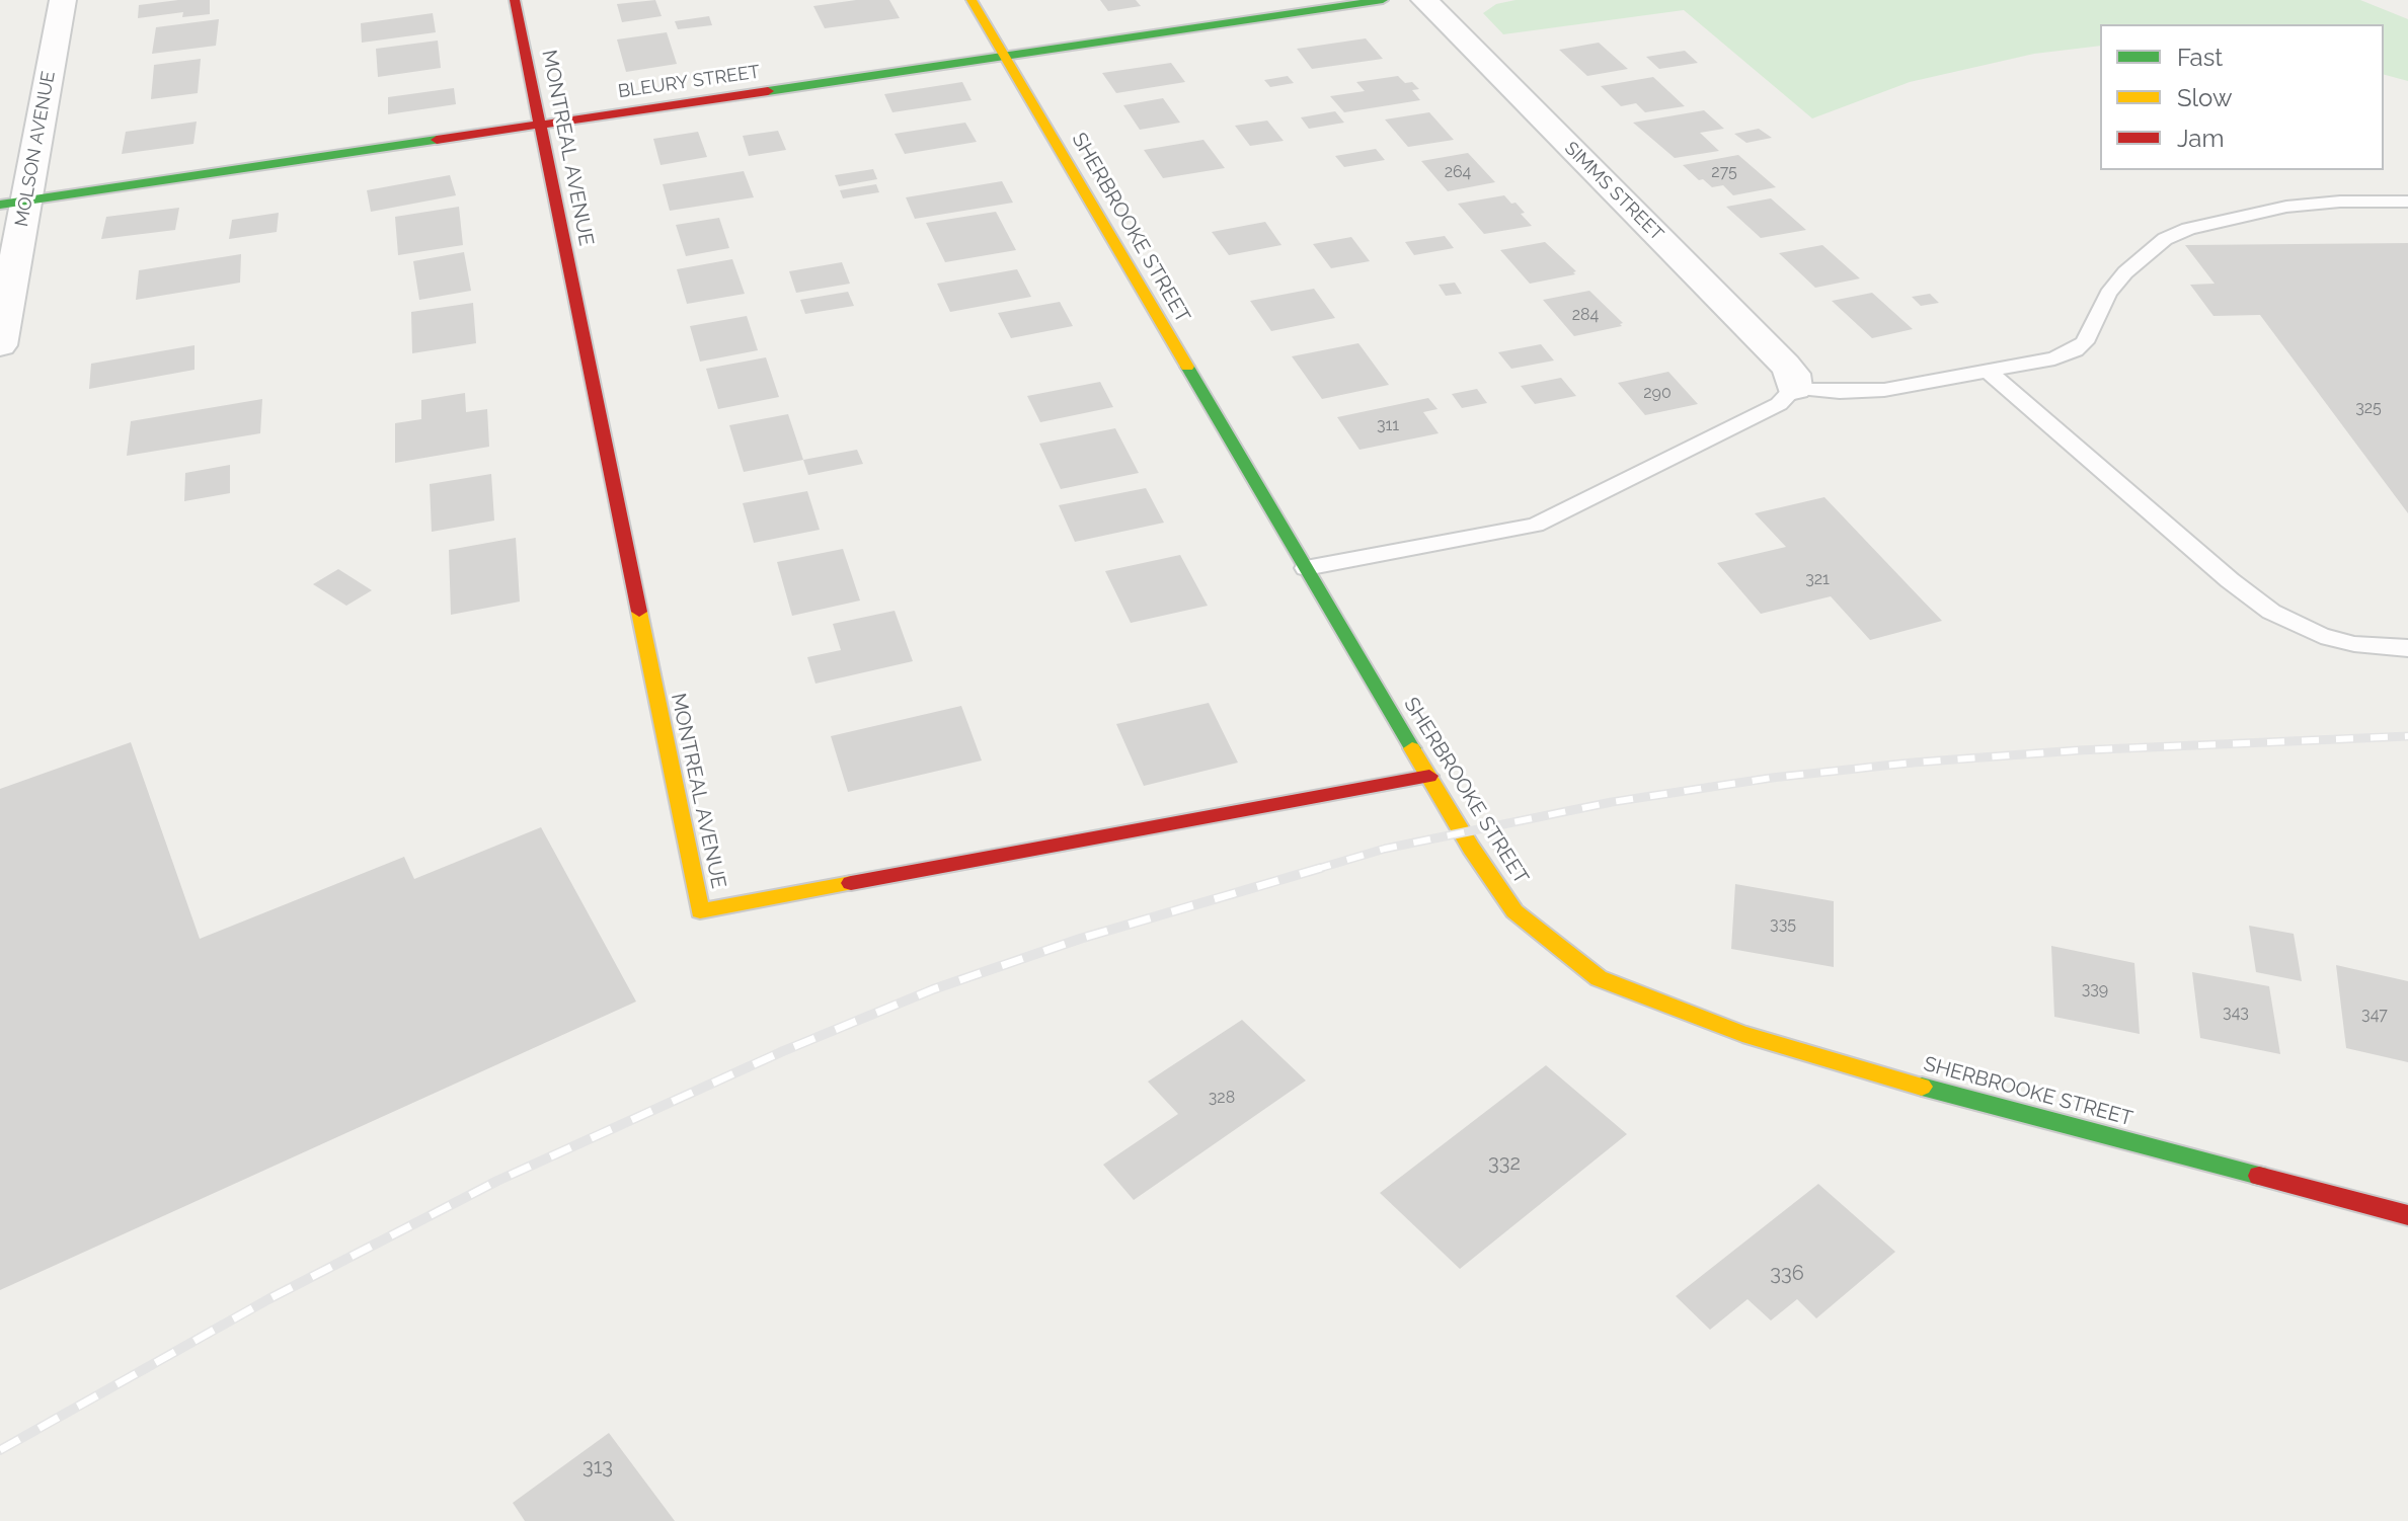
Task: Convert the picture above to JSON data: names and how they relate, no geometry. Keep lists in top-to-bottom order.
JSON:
{
  "streets": {
    "street": [
      "BLEURY STREET",
      "MONTREAL AVENUE",
      "MOLSON AVENUE",
      "SIMMS STREET",
      "SHERBROOKE STREET"
    ]
  },
  "crossings": [
    ["BLEURY STREET", "MONTREAL AVENUE"],
    ["BLEURY STREET", "MOLSON AVENUE"],
    ["BLEURY STREET", "SHERBROOKE STREET"],
    ["MONTREAL AVENUE", "SHERBROOKE STREET"]
  ],
  "house_numbers": [
    "264",
    "275",
    "284",
    "290",
    "325",
    "311",
    "321",
    "335",
    "339",
    "343",
    "347",
    "328",
    "332",
    "336",
    "313"
  ],
  "legend": ["Fast", "Slow", "Jam"]
}
